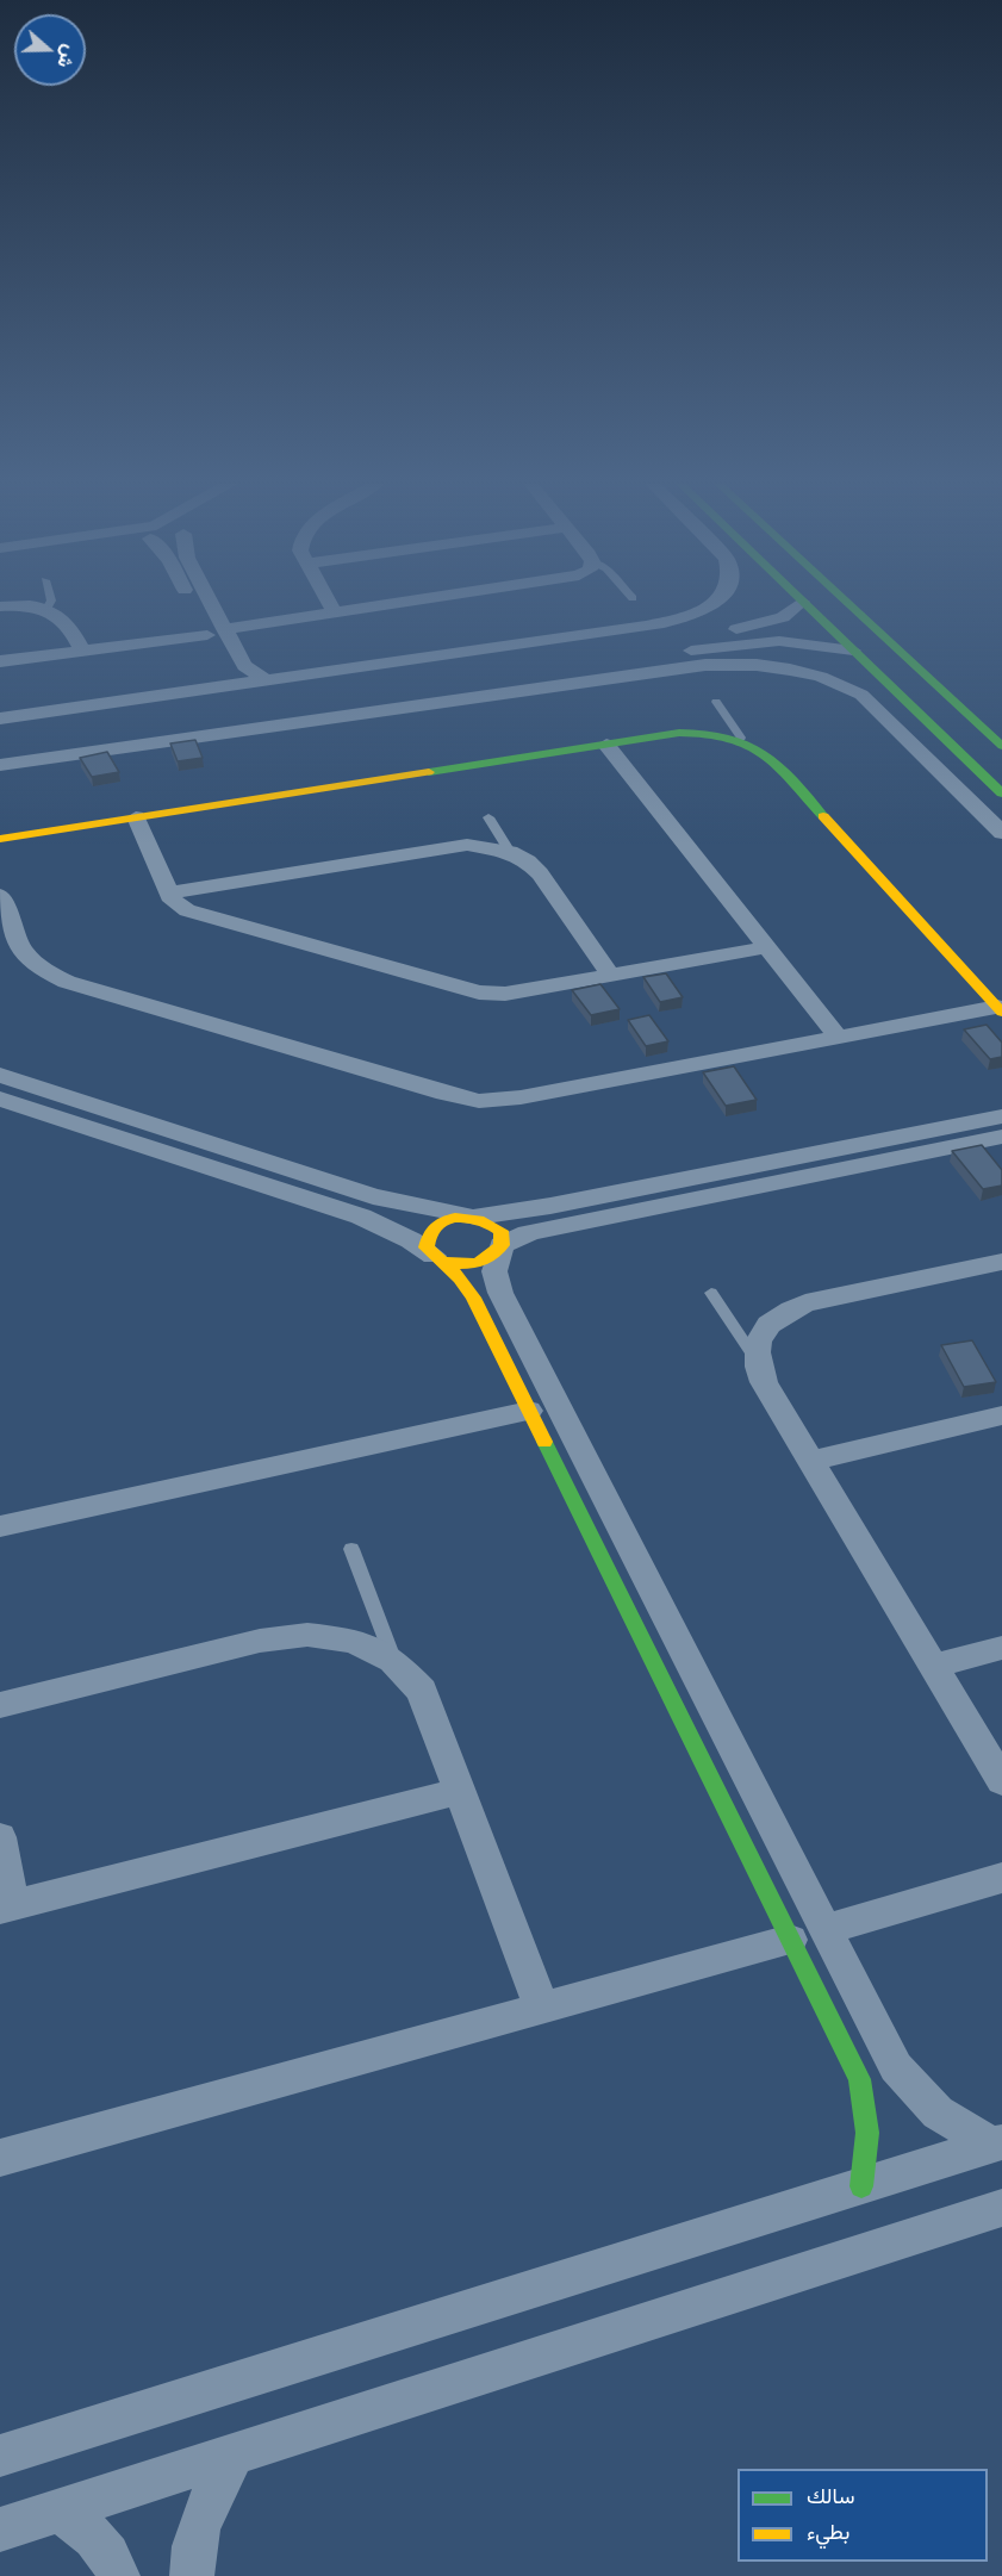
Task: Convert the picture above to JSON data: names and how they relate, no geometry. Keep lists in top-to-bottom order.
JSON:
{
  "legend": ["سالك", "بطيء"],
  "north": "right"
}
